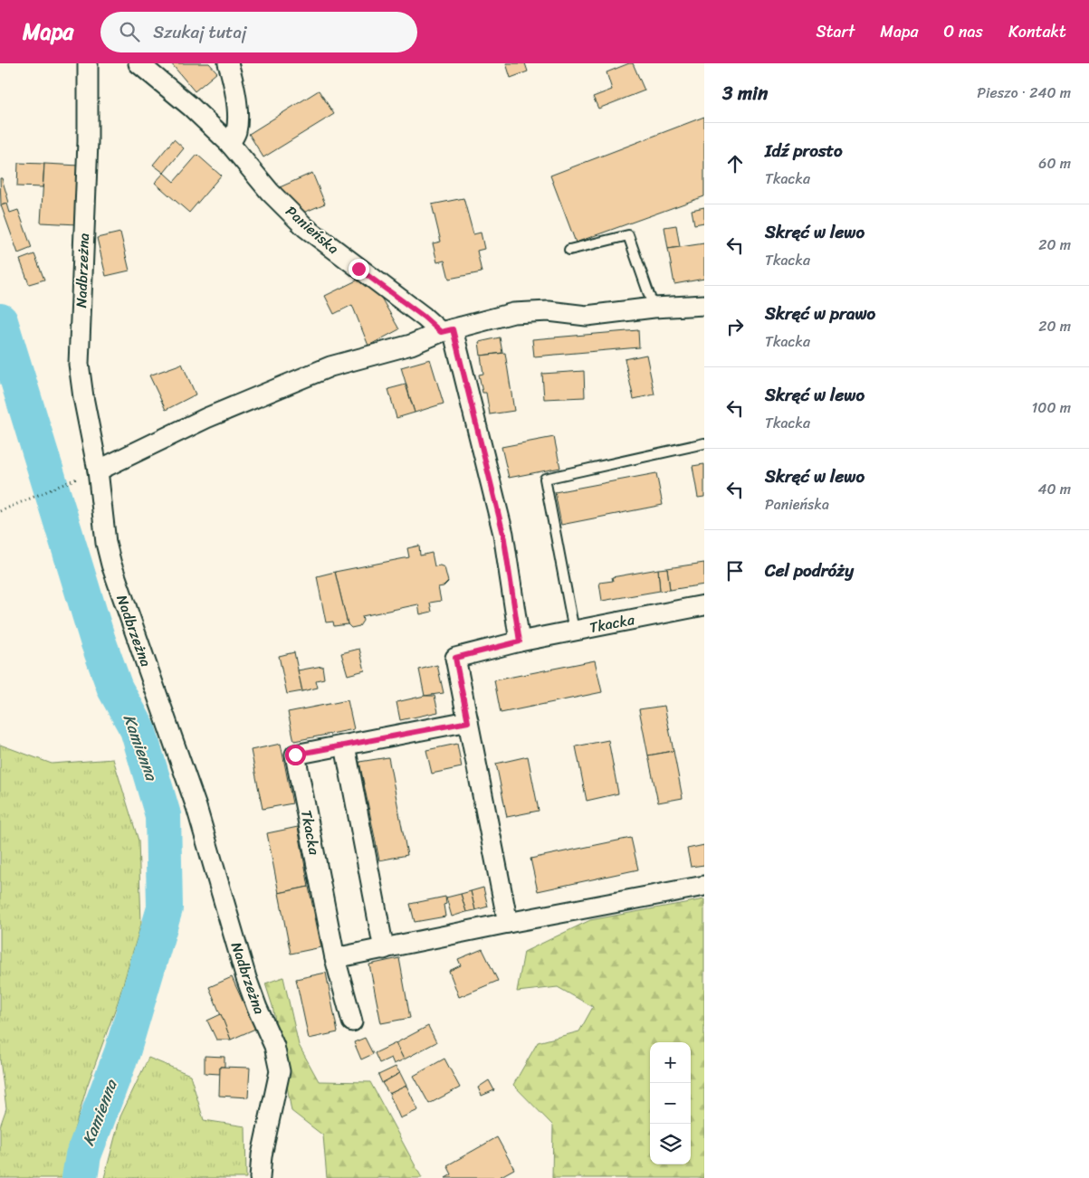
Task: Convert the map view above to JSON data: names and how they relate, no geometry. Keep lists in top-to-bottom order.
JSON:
{
  "streets": {
    "street": ["Panieńska", "Nadbrzeżna", "Tkacka"]
  },
  "water": ["Kamienna"],
  "page": {
    "header": "Mapa",
    "search": "Szukaj tutaj",
    "nav": [
      "Start",
      "Mapa",
      "O nas",
      "Kontakt"
    ],
    "heading": ["3 min", "Pieszo · 240 m"],
    "list": [
      ["Idź prosto", "Tkacka", "60 m"],
      ["Skręć w lewo", "Tkacka", "20 m"],
      ["Skręć w prawo", "Tkacka", "20 m"],
      ["Skręć w lewo", "Tkacka", "100 m"],
      ["Skręć w lewo", "Panieńska", "40 m"],
      "Cel podróży"
    ],
    "map_buttons": ["+", "−"]
  }
}
